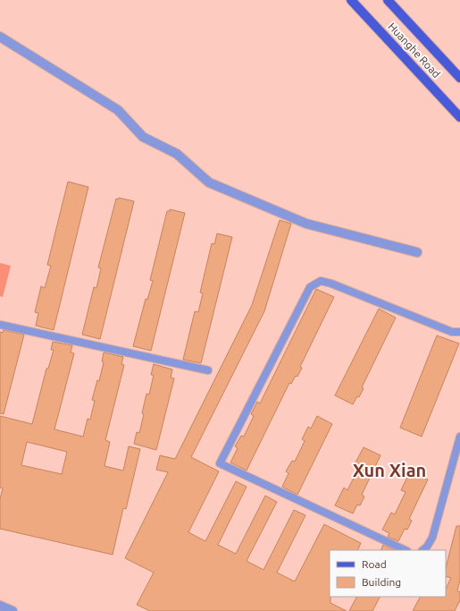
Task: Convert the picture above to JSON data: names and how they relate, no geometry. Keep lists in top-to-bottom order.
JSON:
{
  "streets": {
    "main road": ["Huanghe Road"]
  },
  "districts": ["Xun Xian"],
  "legend": ["Road", "Building"]
}
